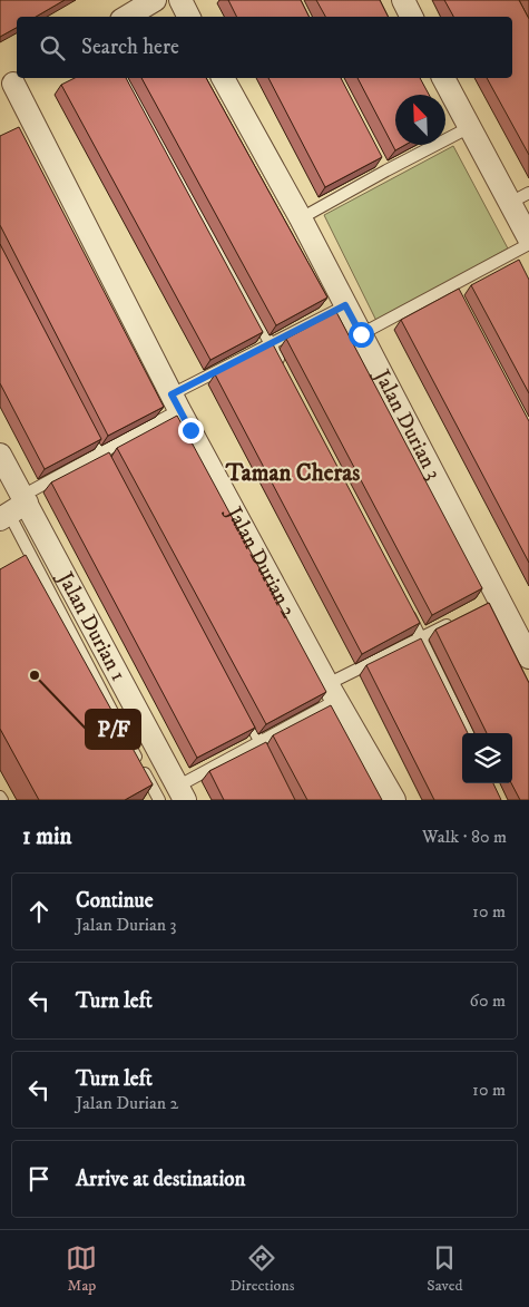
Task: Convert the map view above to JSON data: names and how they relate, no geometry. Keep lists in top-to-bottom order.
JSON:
{
  "streets": {
    "street": ["Jalan Durian 3", "Jalan Durian 2", "Jalan Durian 1"]
  },
  "districts": ["Taman Cheras"],
  "places": ["P/F"],
  "north": "top left",
  "page": {
    "search": "Search here",
    "heading": ["1 min", "Walk · 80 m"],
    "list": [
      ["Continue", "Jalan Durian 3", "10 m"],
      ["Turn left", "60 m"],
      ["Turn left", "Jalan Durian 2", "10 m"],
      "Arrive at destination"
    ],
    "nav": ["Map", "Directions", "Saved"]
  }
}
